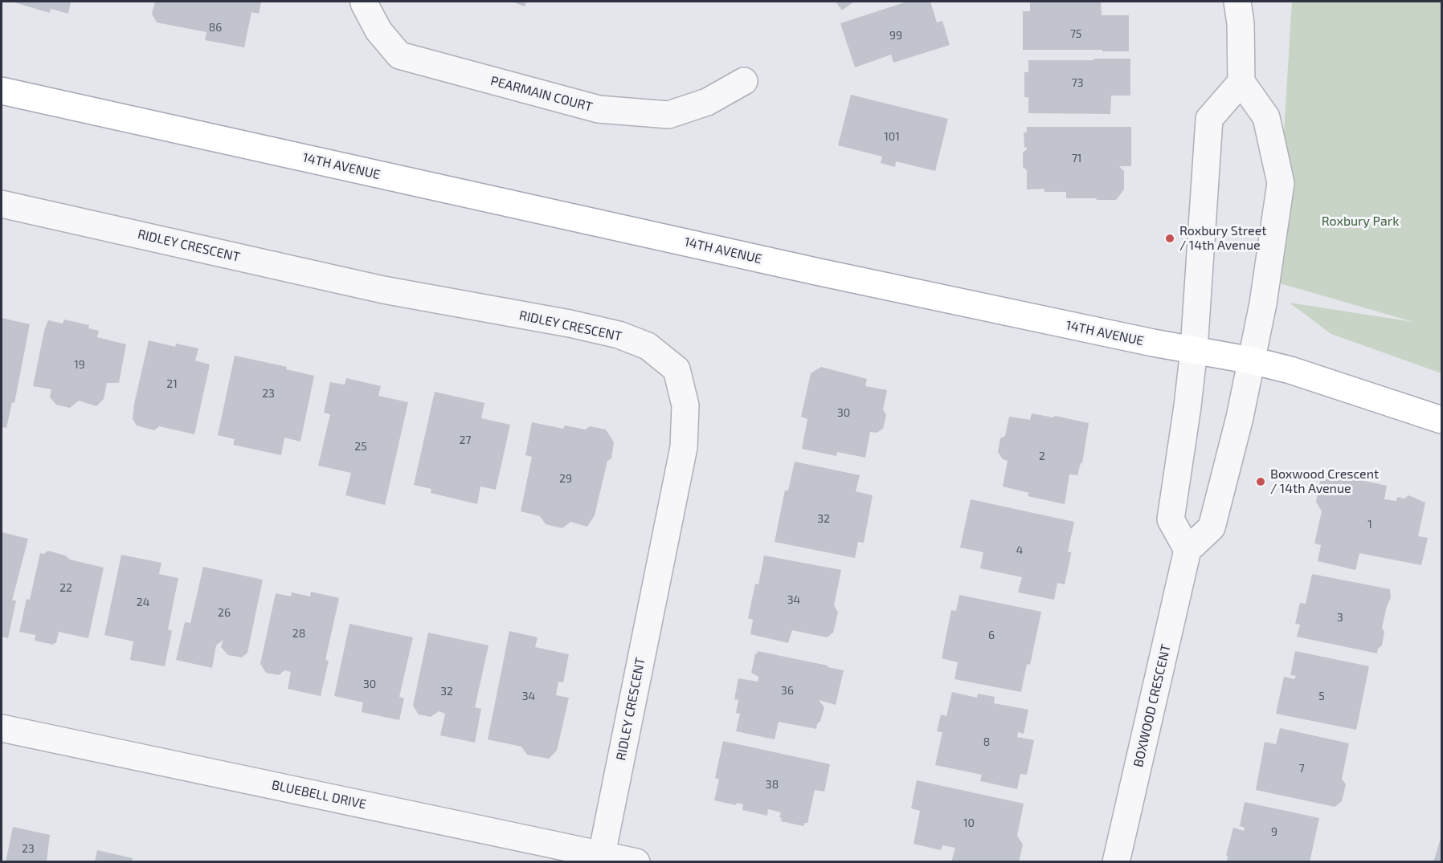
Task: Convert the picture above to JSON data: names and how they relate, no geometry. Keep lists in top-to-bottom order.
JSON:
{
  "streets": {
    "main road": ["14TH AVENUE"],
    "street": [
      "PEARMAIN COURT",
      "RIDLEY CRESCENT",
      "BOXWOOD CRESCENT",
      "BLUEBELL DRIVE"
    ]
  },
  "crossings": [
    ["RIDLEY CRESCENT", "BLUEBELL DRIVE"]
  ],
  "parks": ["Roxbury Park"],
  "places": ["Roxbury Street / 14th Avenue", "Boxwood Crescent / 14th Avenue"],
  "house_numbers": [
    "86",
    "75",
    "99",
    "73",
    "101",
    "71",
    "19",
    "21",
    "23",
    "30",
    "27",
    "25",
    "2",
    "29",
    "32",
    "1",
    "4",
    "22",
    "34",
    "24",
    "26",
    "3",
    "28",
    "6",
    "30",
    "36",
    "32",
    "34",
    "5",
    "8",
    "7",
    "38",
    "10",
    "9",
    "23"
  ]
}
